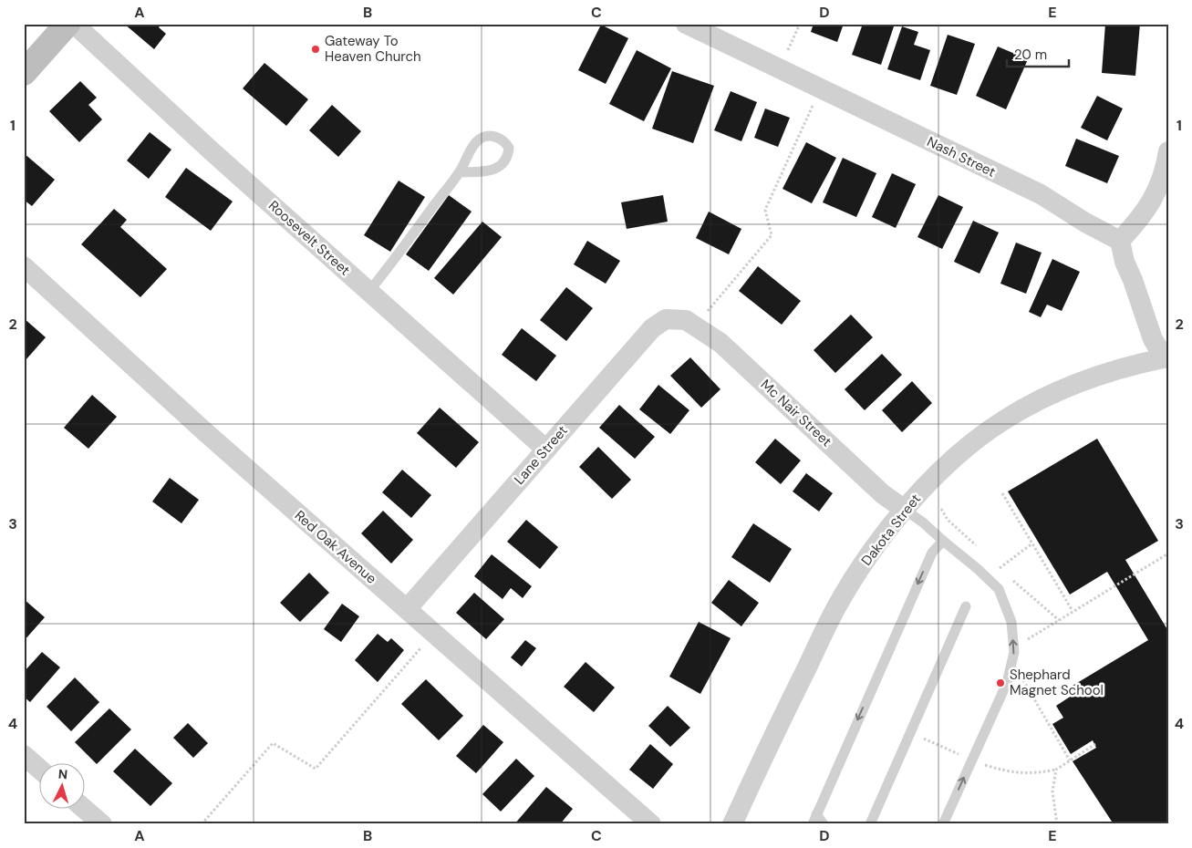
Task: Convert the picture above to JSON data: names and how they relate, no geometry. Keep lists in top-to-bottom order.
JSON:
{
  "streets": {
    "street": [
      "Nash Street",
      "Roosevelt Street",
      "Mc Nair Street",
      "Lane Street",
      "Dakota Street",
      "Red Oak Avenue"
    ]
  },
  "crossings": [
    ["Roosevelt Street", "Lane Street"],
    ["Mc Nair Street", "Lane Street"],
    ["Mc Nair Street", "Dakota Street"],
    ["Lane Street", "Red Oak Avenue"]
  ],
  "places": ["Gateway To Heaven Church", "Shephard Magnet School"],
  "scale_bar": "20 m",
  "north": "top",
  "grid": {
    "columns": [
      "A",
      "B",
      "C",
      "D",
      "E"
    ],
    "rows": [
      "1",
      "2",
      "3",
      "4"
    ]
  }
}
